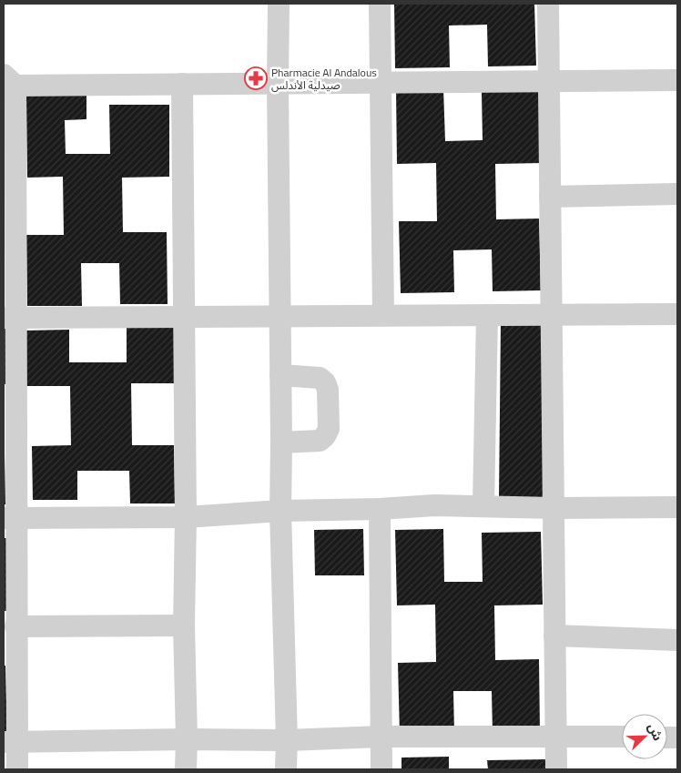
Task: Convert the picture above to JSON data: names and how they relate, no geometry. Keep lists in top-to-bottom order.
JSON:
{
  "places": {
    "pharmacy": ["Pharmacie Al Andalous صيدلية الأندلس"]
  },
  "north": "top right"
}
